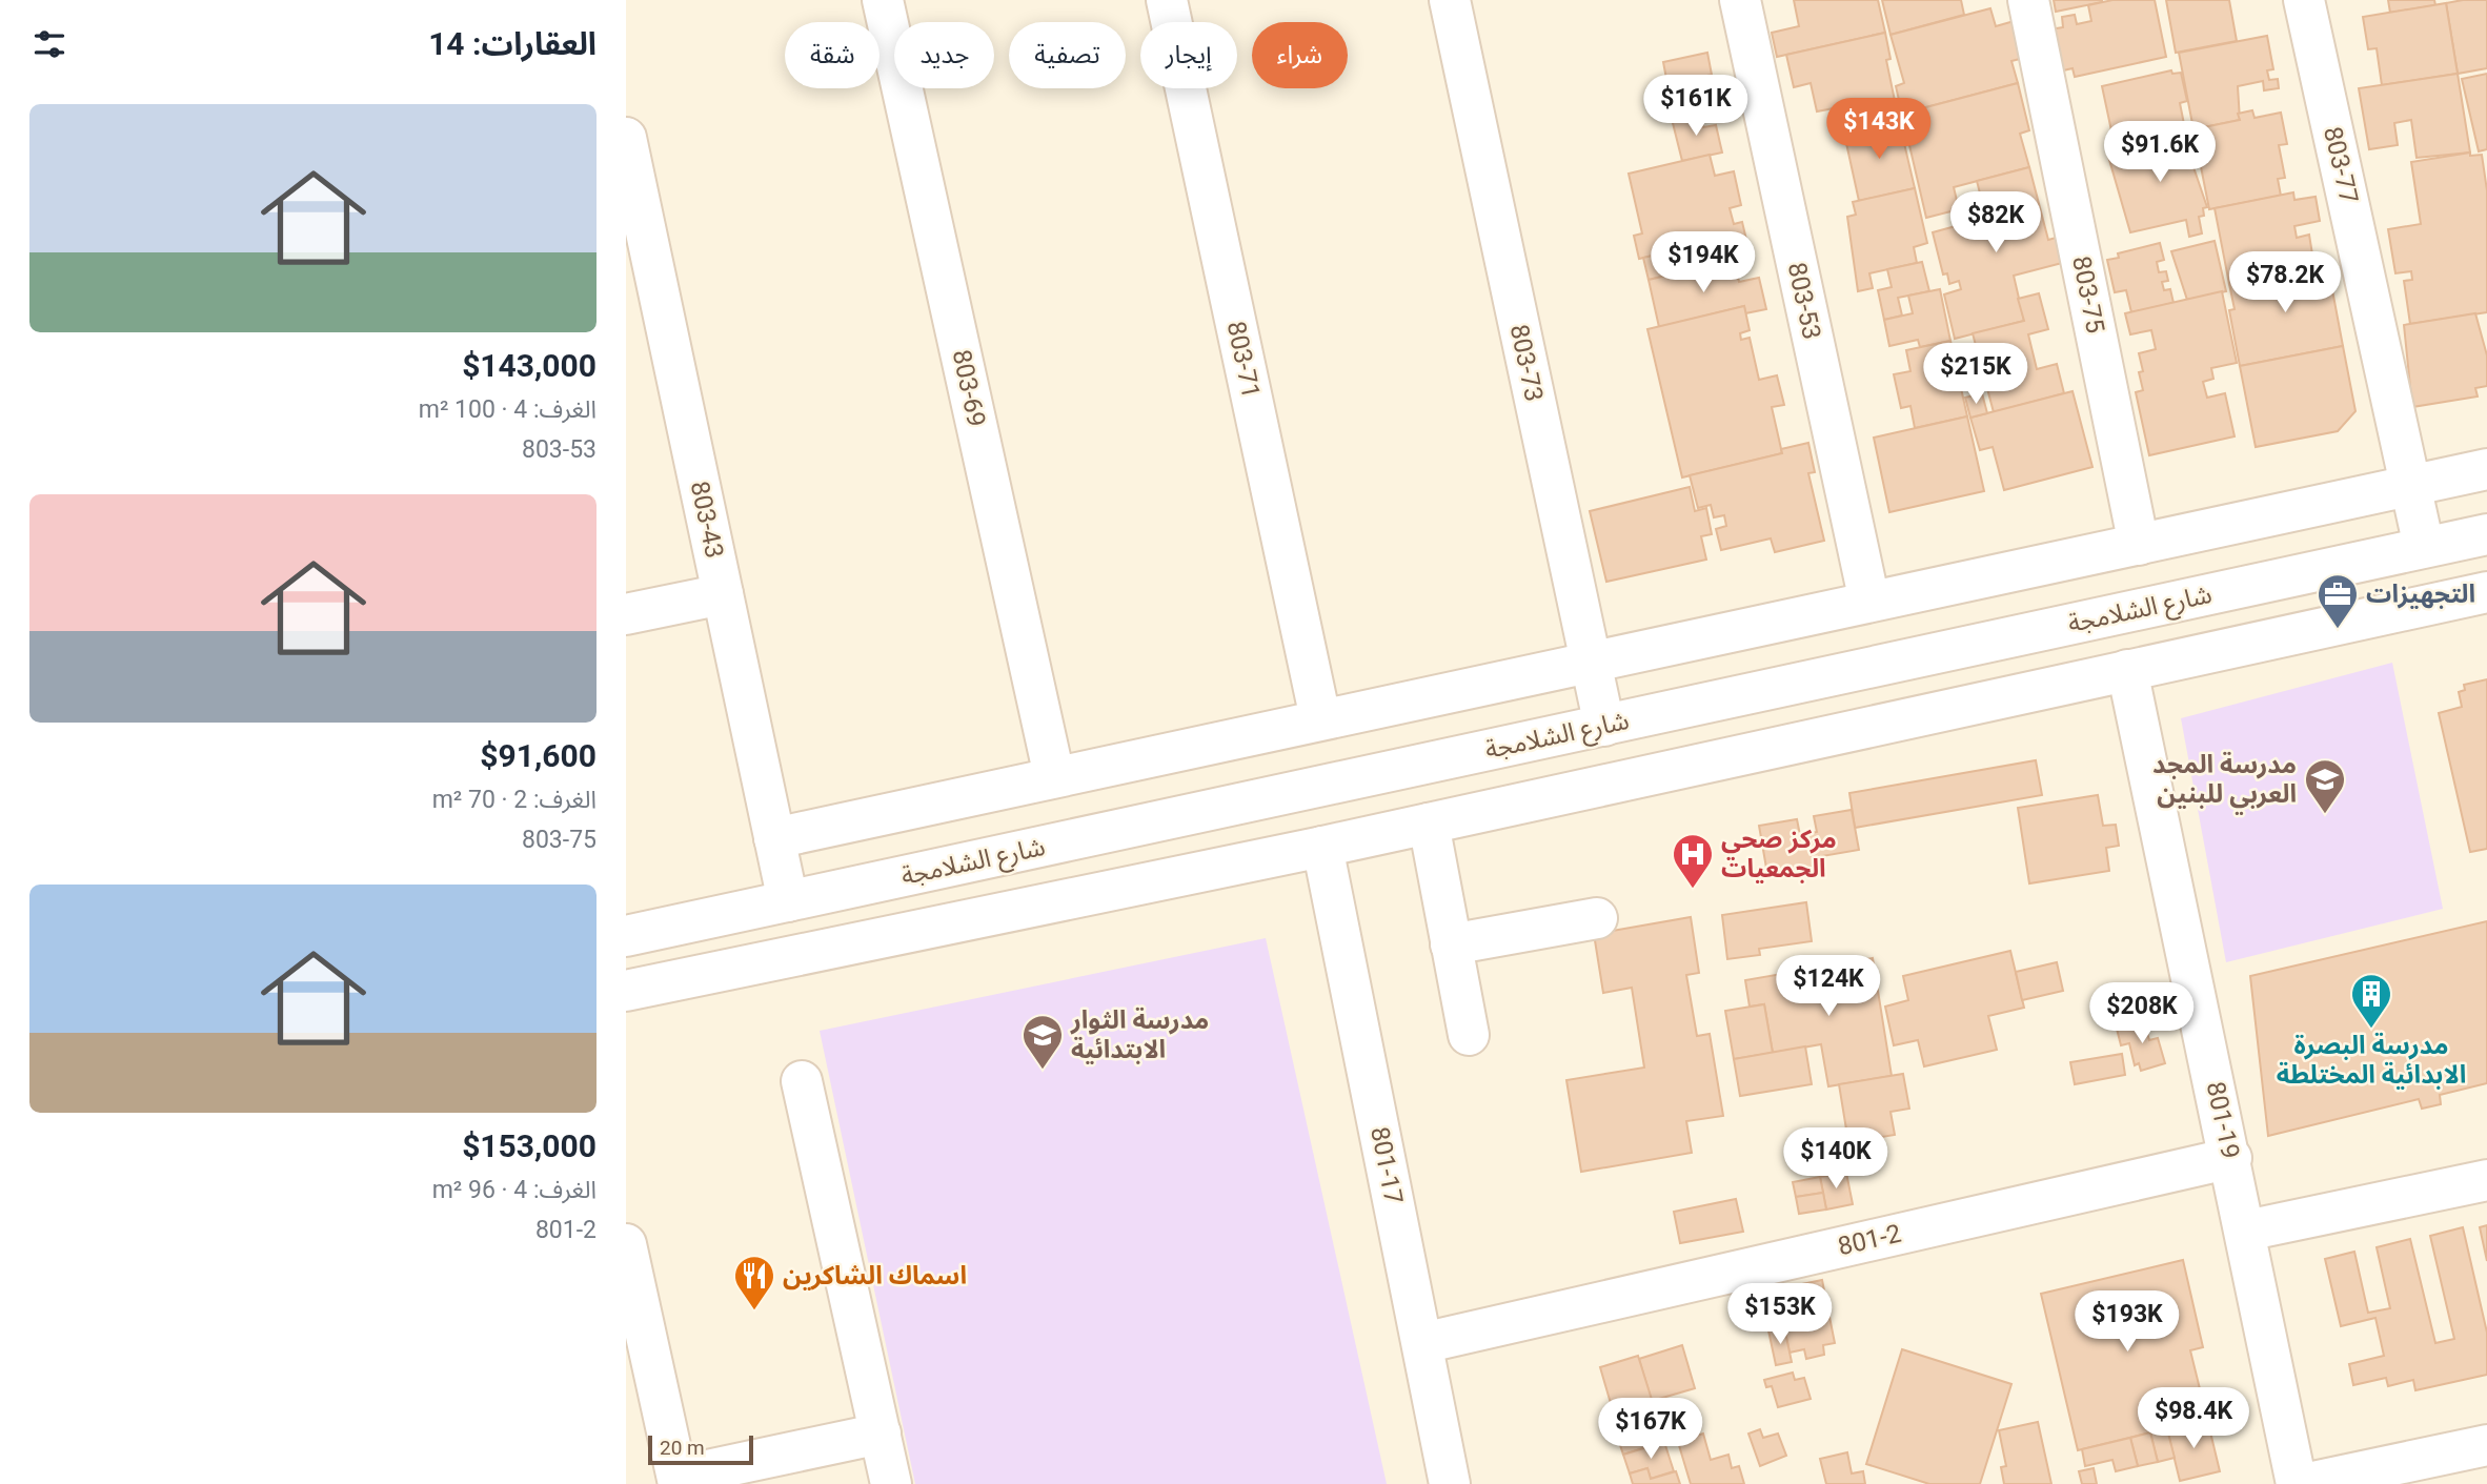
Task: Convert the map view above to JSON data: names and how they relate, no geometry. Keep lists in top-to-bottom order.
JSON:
{
  "streets": {
    "street": [
      "803-77",
      "803-75",
      "803-53",
      "803-71",
      "803-73",
      "803-69",
      "803-43",
      "شارع الشلامجة",
      "801-19",
      "801-17",
      "801-2"
    ]
  },
  "crossings": [
    ["803-77", "شارع الشلامجة"],
    ["803-73", "شارع الشلامجة"],
    ["803-43", "شارع الشلامجة"],
    ["801-19", "801-2"],
    ["801-17", "801-2"]
  ],
  "places": {
    "office": ["التجهيزات"],
    "school or university": ["مدرسة المجد العربي للبنين", "مدرسة الثوار الابتدائية"],
    "hospital": ["مركز صحي الجمعيات"],
    "building": ["مدرسة البصرة الابدائية المختلطة"],
    "restaurant": ["اسماك الشاكرين"]
  },
  "scale_bar": "20 m",
  "page": {
    "heading": "العقارات: 14",
    "chip": [
      "شراء",
      "إيجار",
      "تصفية",
      "جديد",
      "شقة"
    ],
    "price": [
      "$161K",
      "$143K",
      "$91.6K",
      "$82K",
      "$194K",
      "$78.2K",
      "$215K",
      "$124K",
      "$208K",
      "$140K",
      "$153K",
      "$193K",
      "$98.4K",
      "$167K"
    ],
    "list": [
      {
        "name": "$143,000",
        "note": "الغرف: 4 · 100 m² · 803-53"
      },
      {
        "name": "$91,600",
        "note": "الغرف: 2 · 70 m² · 803-75"
      },
      {
        "name": "$153,000",
        "note": "الغرف: 4 · 96 m² · 801-2"
      }
    ],
    "scale": "20 m"
  }
}
